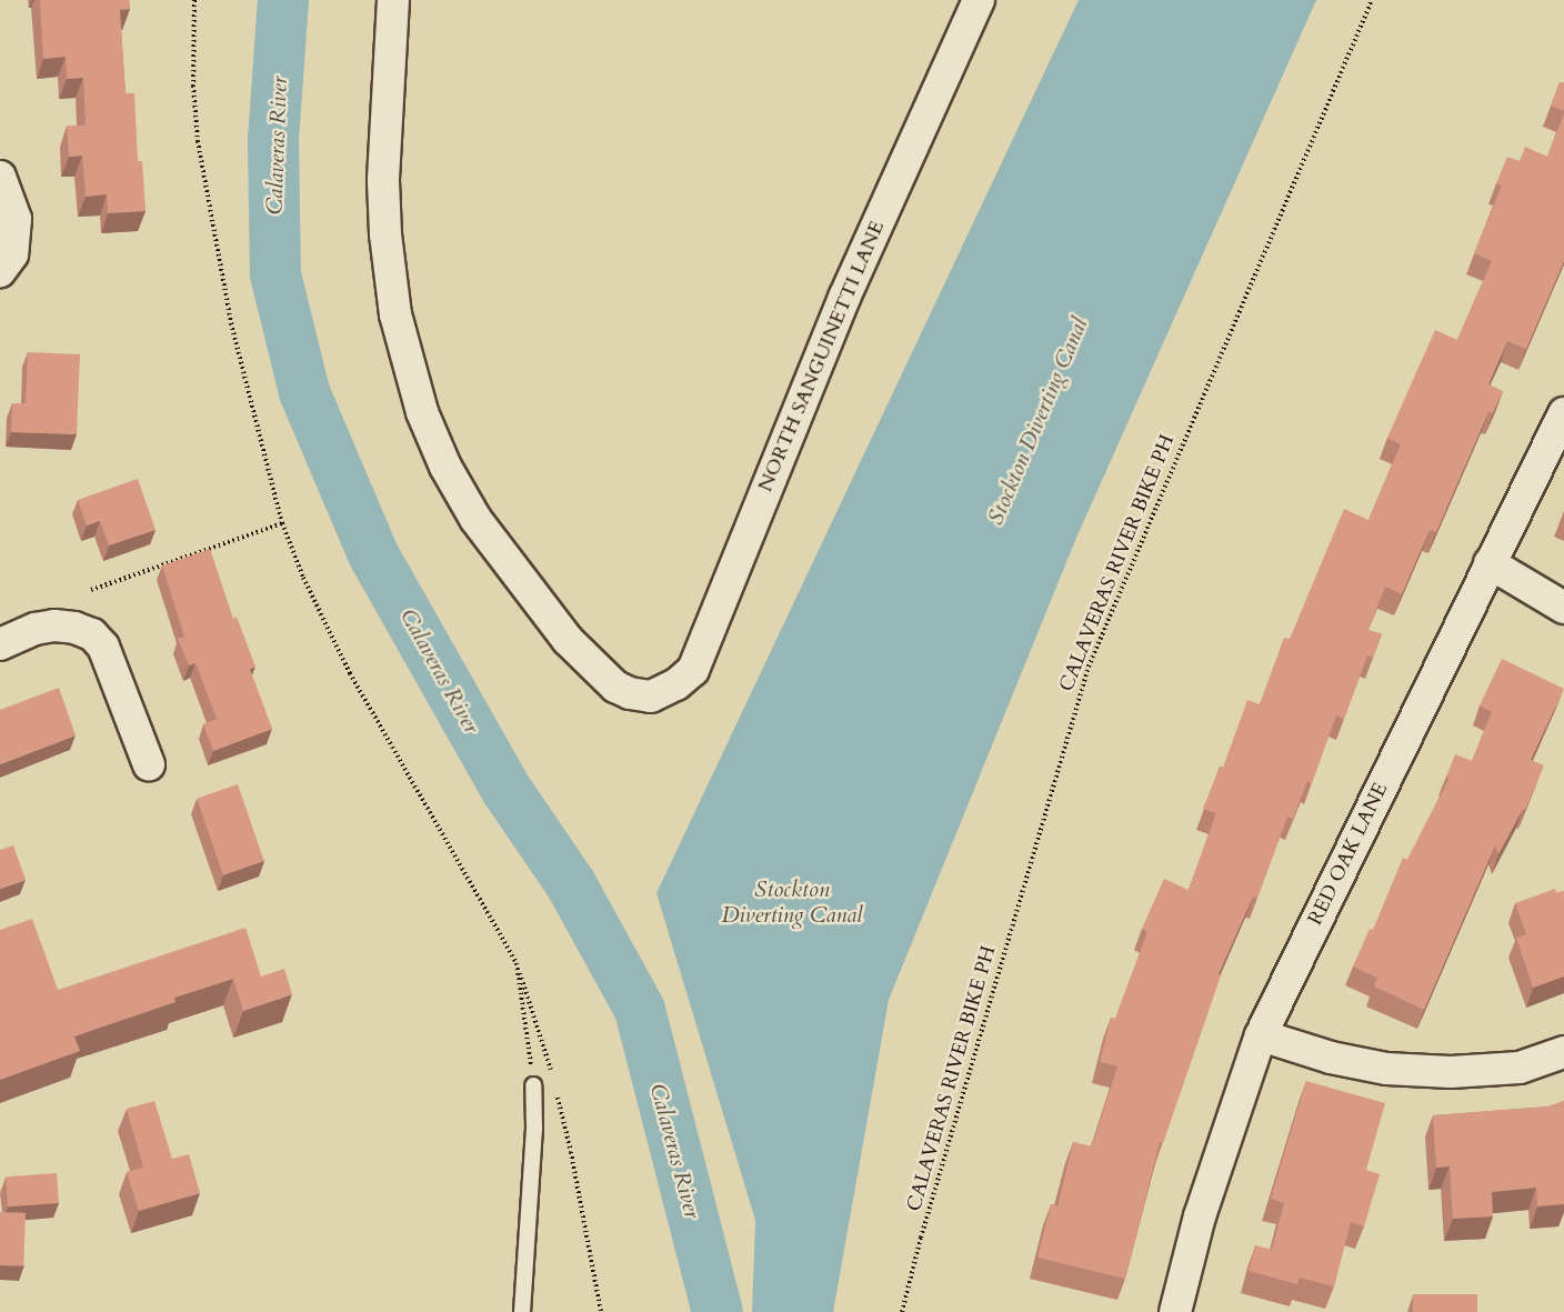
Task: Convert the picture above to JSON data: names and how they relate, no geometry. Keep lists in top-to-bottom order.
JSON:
{
  "streets": {
    "street": ["NORTH SANGUINETTI LANE", "RED OAK LANE"],
    "path": ["CALAVERAS RIVER BIKE PH"]
  },
  "water": ["Calaveras River", "Stockton Diverting Canal"]
}
